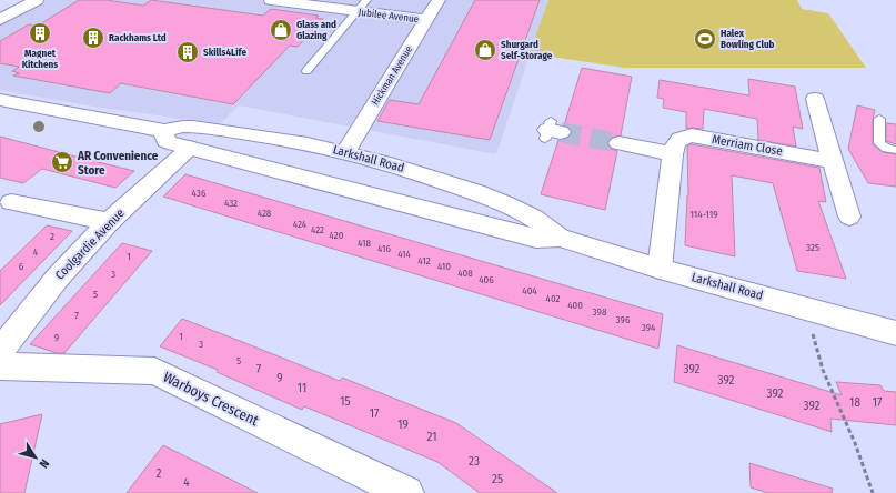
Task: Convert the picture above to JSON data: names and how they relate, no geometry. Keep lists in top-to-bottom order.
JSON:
{
  "streets": {
    "street": [
      "Jubilee Avenue",
      "Hickman Avenue",
      "Merriam Close",
      "Larkshall Road",
      "Coolgardie Avenue",
      "Warboys Crescent"
    ]
  },
  "crossings": [
    ["Jubilee Avenue", "Hickman Avenue"],
    ["Hickman Avenue", "Larkshall Road"],
    ["Merriam Close", "Larkshall Road"],
    ["Larkshall Road", "Coolgardie Avenue"]
  ],
  "places": {
    "shop": ["Glass and Glazing", "Shurgard Self-Storage"],
    "building": ["Magnet Kitchens", "Rackhams Ltd", "Skills4Life"],
    "sports": ["Halex Bowling Club"],
    "supermarket": ["AR Convenience Store"]
  },
  "house_numbers": [
    "436",
    "432",
    "428",
    "114-119",
    "424",
    "422",
    "420",
    "2",
    "418",
    "325",
    "416",
    "4",
    "414",
    "1",
    "412",
    "6",
    "410",
    "408",
    "3",
    "406",
    "404",
    "5",
    "402",
    "400",
    "398",
    "7",
    "396",
    "394",
    "1",
    "9",
    "3",
    "5",
    "7",
    "392",
    "9",
    "392",
    "11",
    "392",
    "15",
    "18",
    "17",
    "392",
    "17",
    "19",
    "21",
    "23",
    "2",
    "25",
    "4"
  ],
  "north": "bottom right"
}
